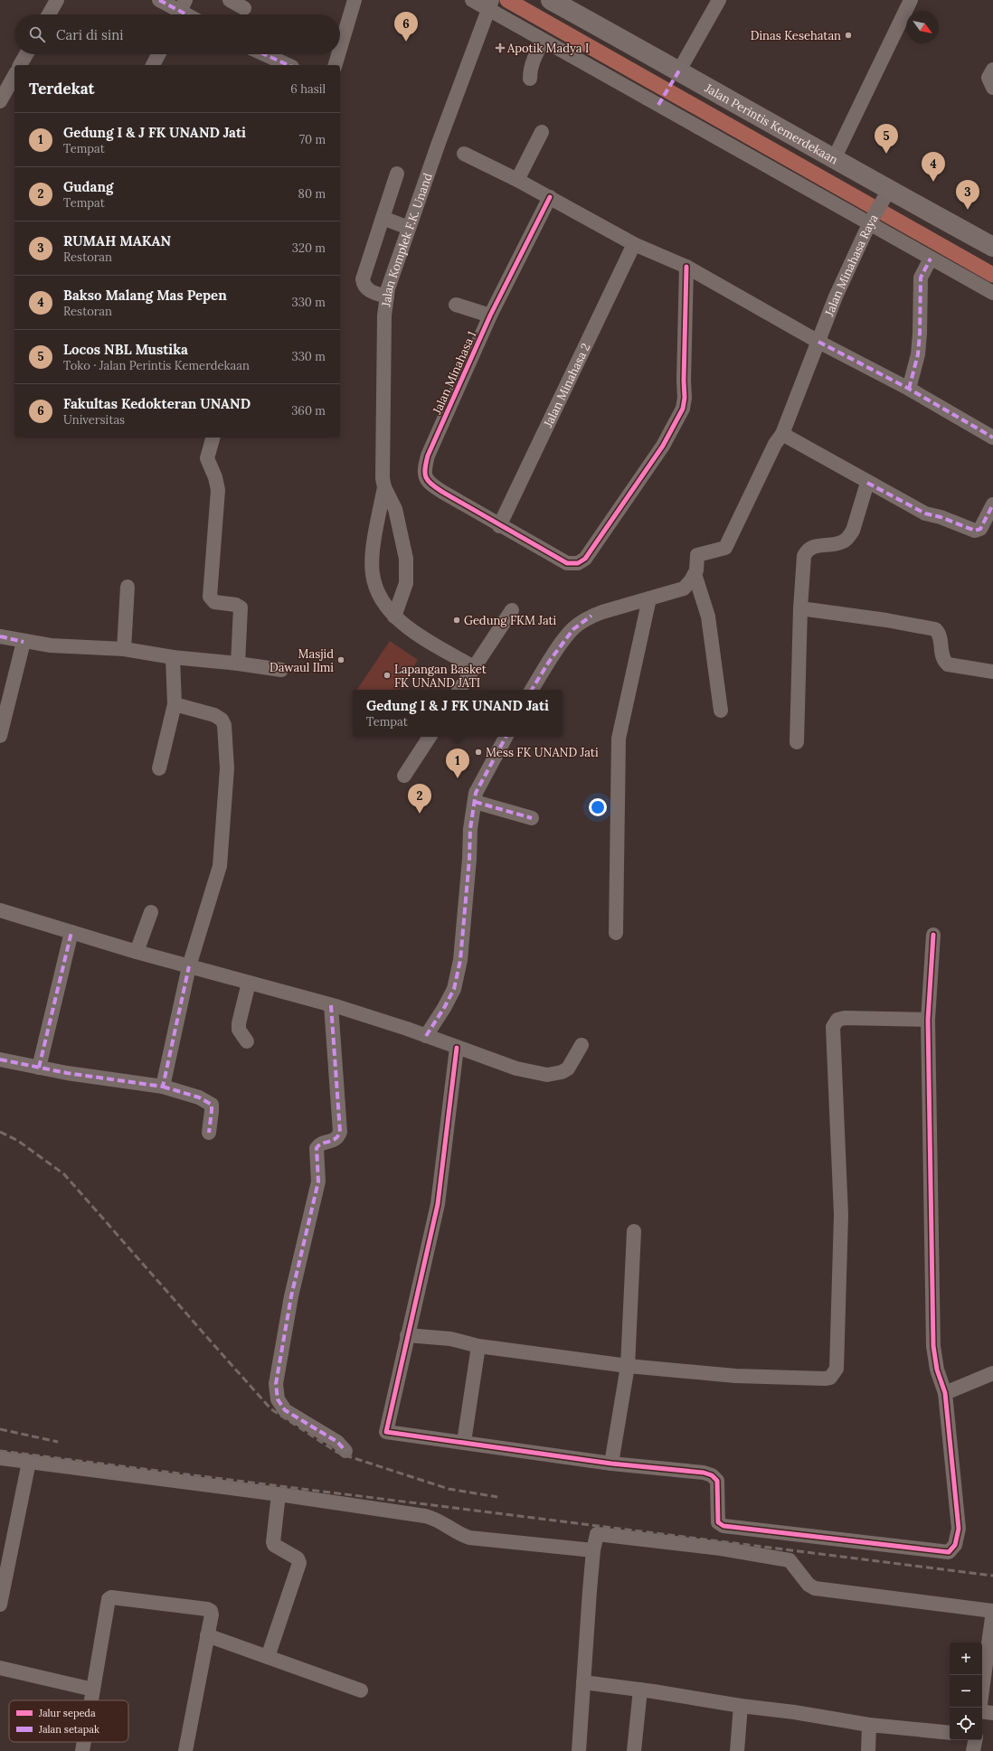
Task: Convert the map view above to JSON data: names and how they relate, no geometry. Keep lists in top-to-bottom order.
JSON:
{
  "streets": {
    "main road": ["Jalan Perintis Kemerdekaan"],
    "street": [
      "Jalan Komplek F.K. Unand",
      "Jalan Minahasa Raya",
      "Jalan Minahasa 1",
      "Jalan Minahasa 2"
    ]
  },
  "crossings": [
    ["Jalan Perintis Kemerdekaan", "Jalan Minahasa Raya"],
    ["Jalan Minahasa 1", "Jalan Minahasa 2"]
  ],
  "places": {
    "other": [
      "Dinas Kesehatan",
      "Gedung FKM Jati",
      "Masjid Dawaul Ilmi",
      "Lapangan Basket FK UNAND JATI",
      "Mess FK UNAND Jati"
    ],
    "health": ["Apotik Madya I"]
  },
  "legend": ["Jalur sepeda", "Jalan setapak"],
  "north": "bottom right",
  "page": {
    "pins": [
      "6",
      "5",
      "4",
      "3",
      "1",
      "2"
    ],
    "search": "Cari di sini",
    "heading": ["Terdekat", "6 hasil"],
    "list": [
      {
        "mark": "1",
        "name": "Gedung I & J FK UNAND Jati",
        "note": "Tempat",
        "value": "70 m"
      },
      {
        "mark": "2",
        "name": "Gudang",
        "note": "Tempat",
        "value": "80 m"
      },
      {
        "mark": "3",
        "name": "RUMAH MAKAN",
        "note": "Restoran",
        "value": "320 m"
      },
      {
        "mark": "4",
        "name": "Bakso Malang Mas Pepen",
        "note": "Restoran",
        "value": "330 m"
      },
      {
        "mark": "5",
        "name": "Locos NBL Mustika",
        "note": "Toko · Jalan Perintis Kemerdekaan",
        "value": "330 m"
      },
      {
        "mark": "6",
        "name": "Fakultas Kedokteran UNAND",
        "note": "Universitas",
        "value": "360 m"
      }
    ],
    "popup": ["Gedung I & J FK UNAND Jati", "Tempat"],
    "map_buttons": ["+", "−"]
  }
}
